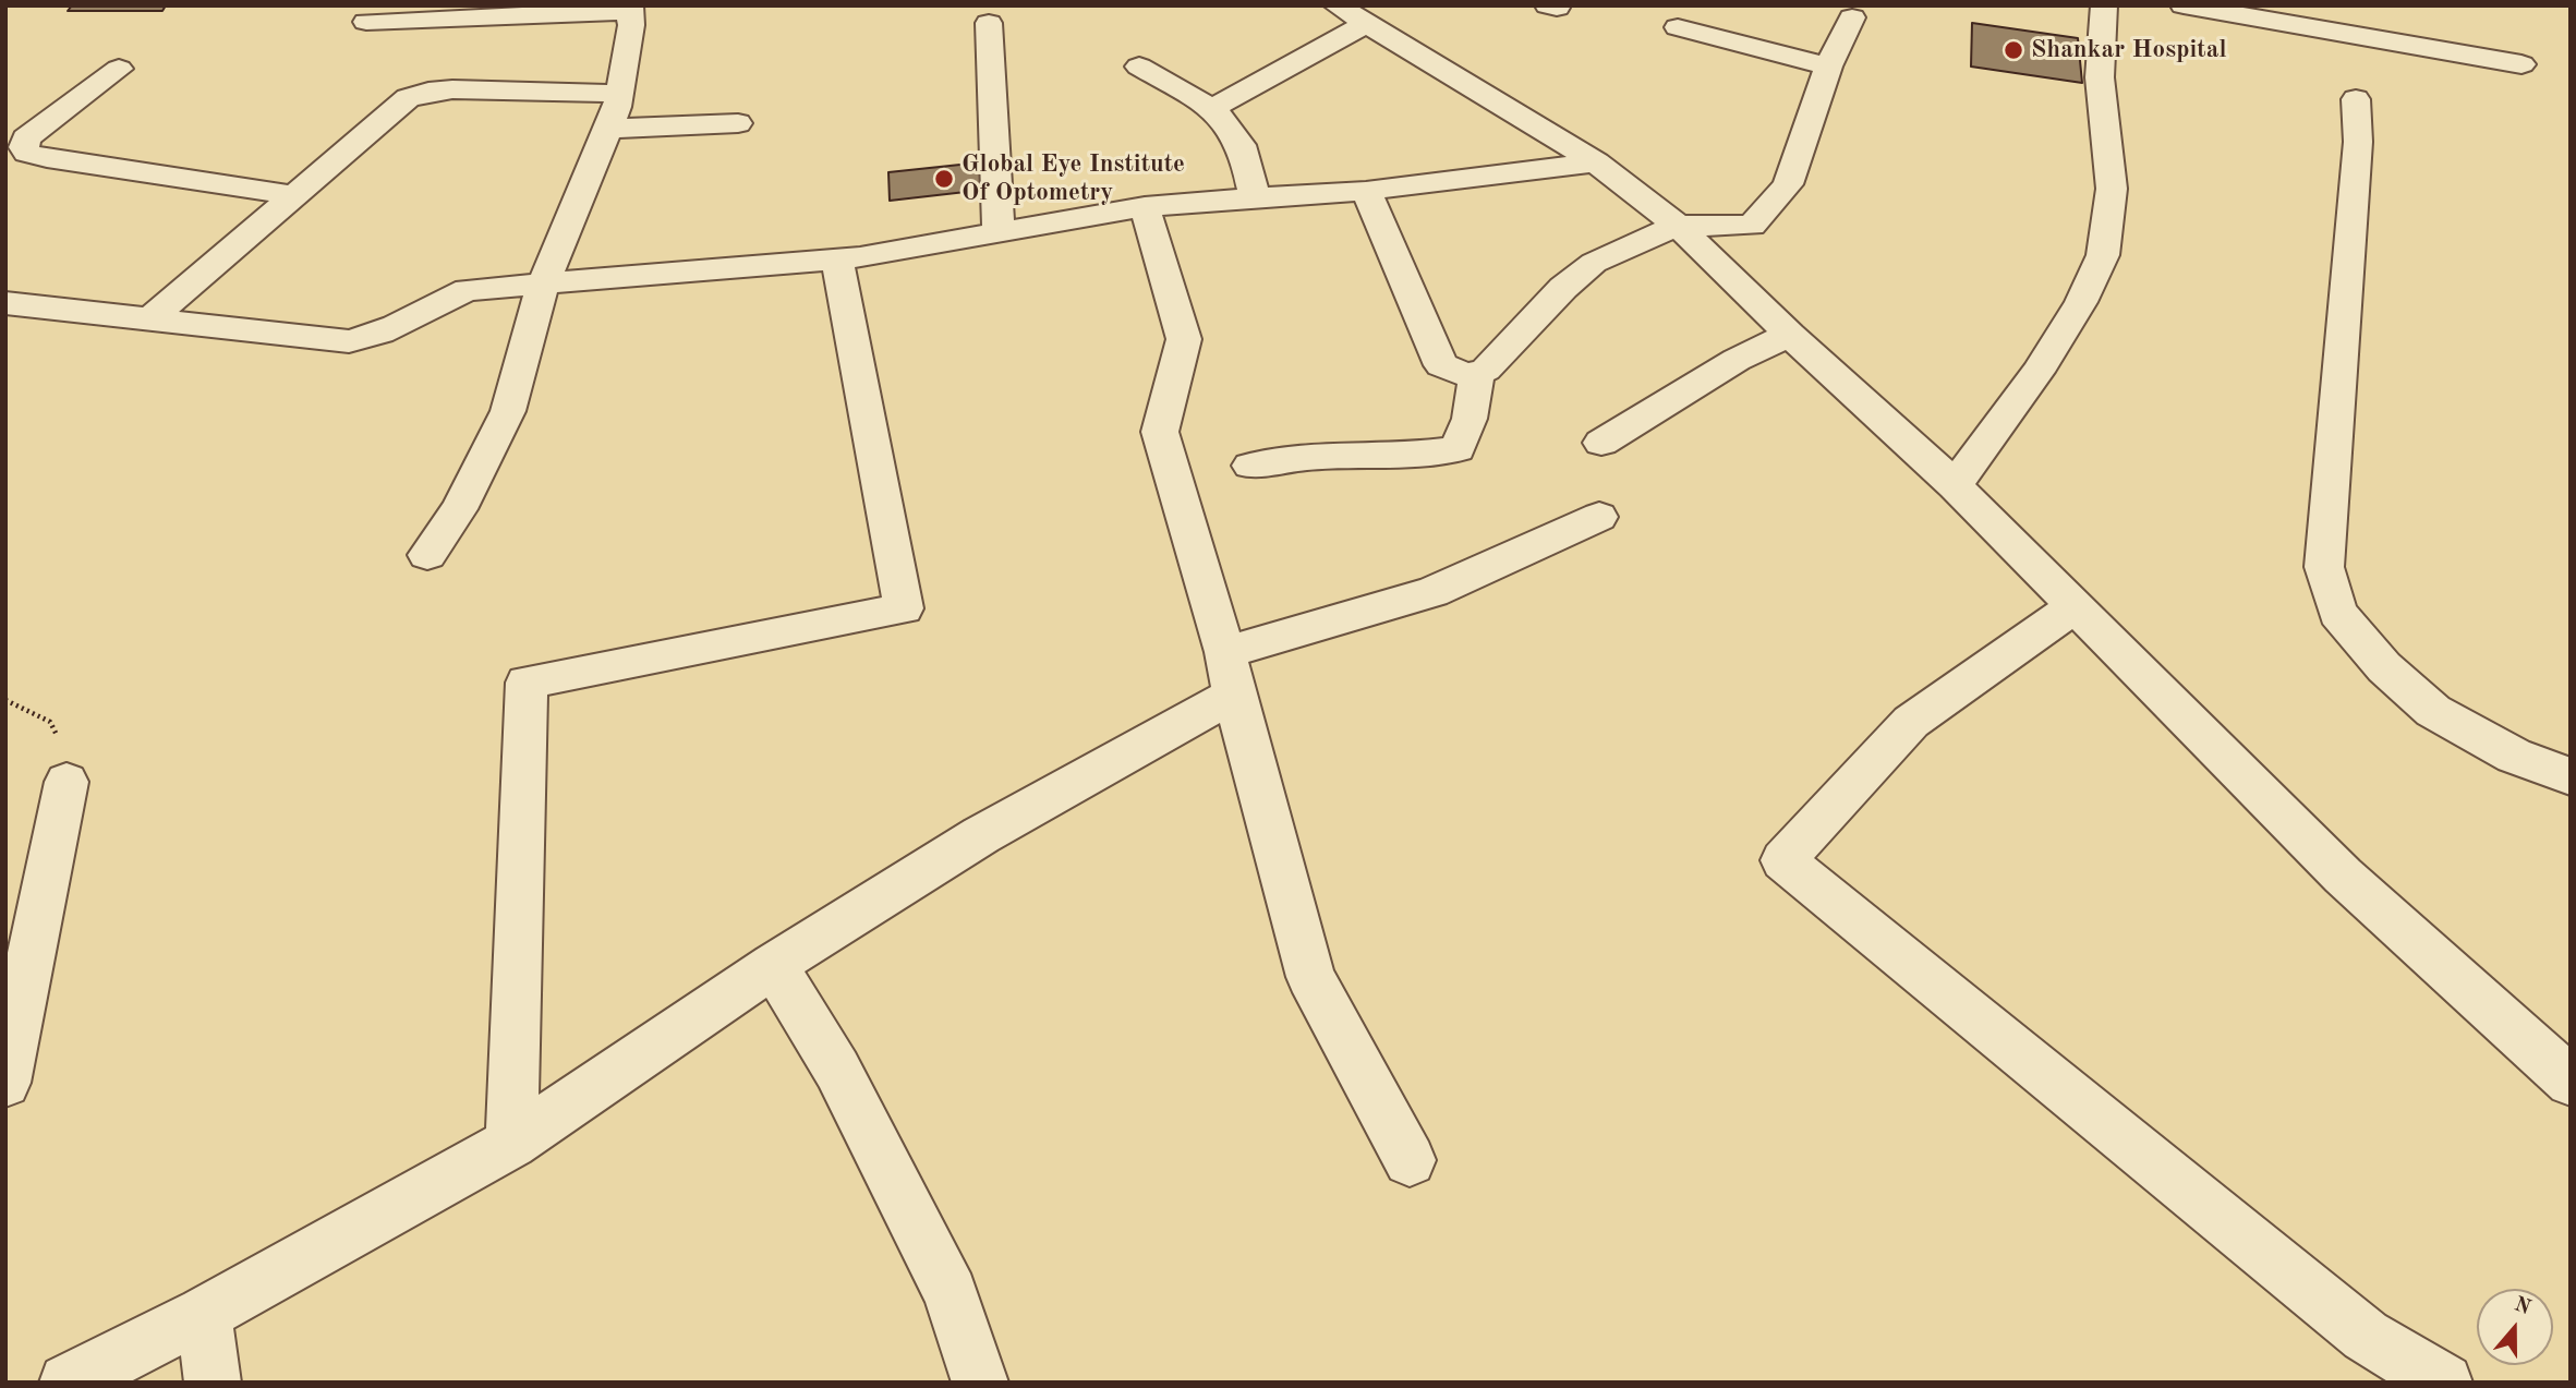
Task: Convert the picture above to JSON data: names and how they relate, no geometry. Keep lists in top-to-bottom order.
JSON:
{
  "places": ["Shankar Hospital", "Global Eye Institute Of Optometry"],
  "north": "top"
}
